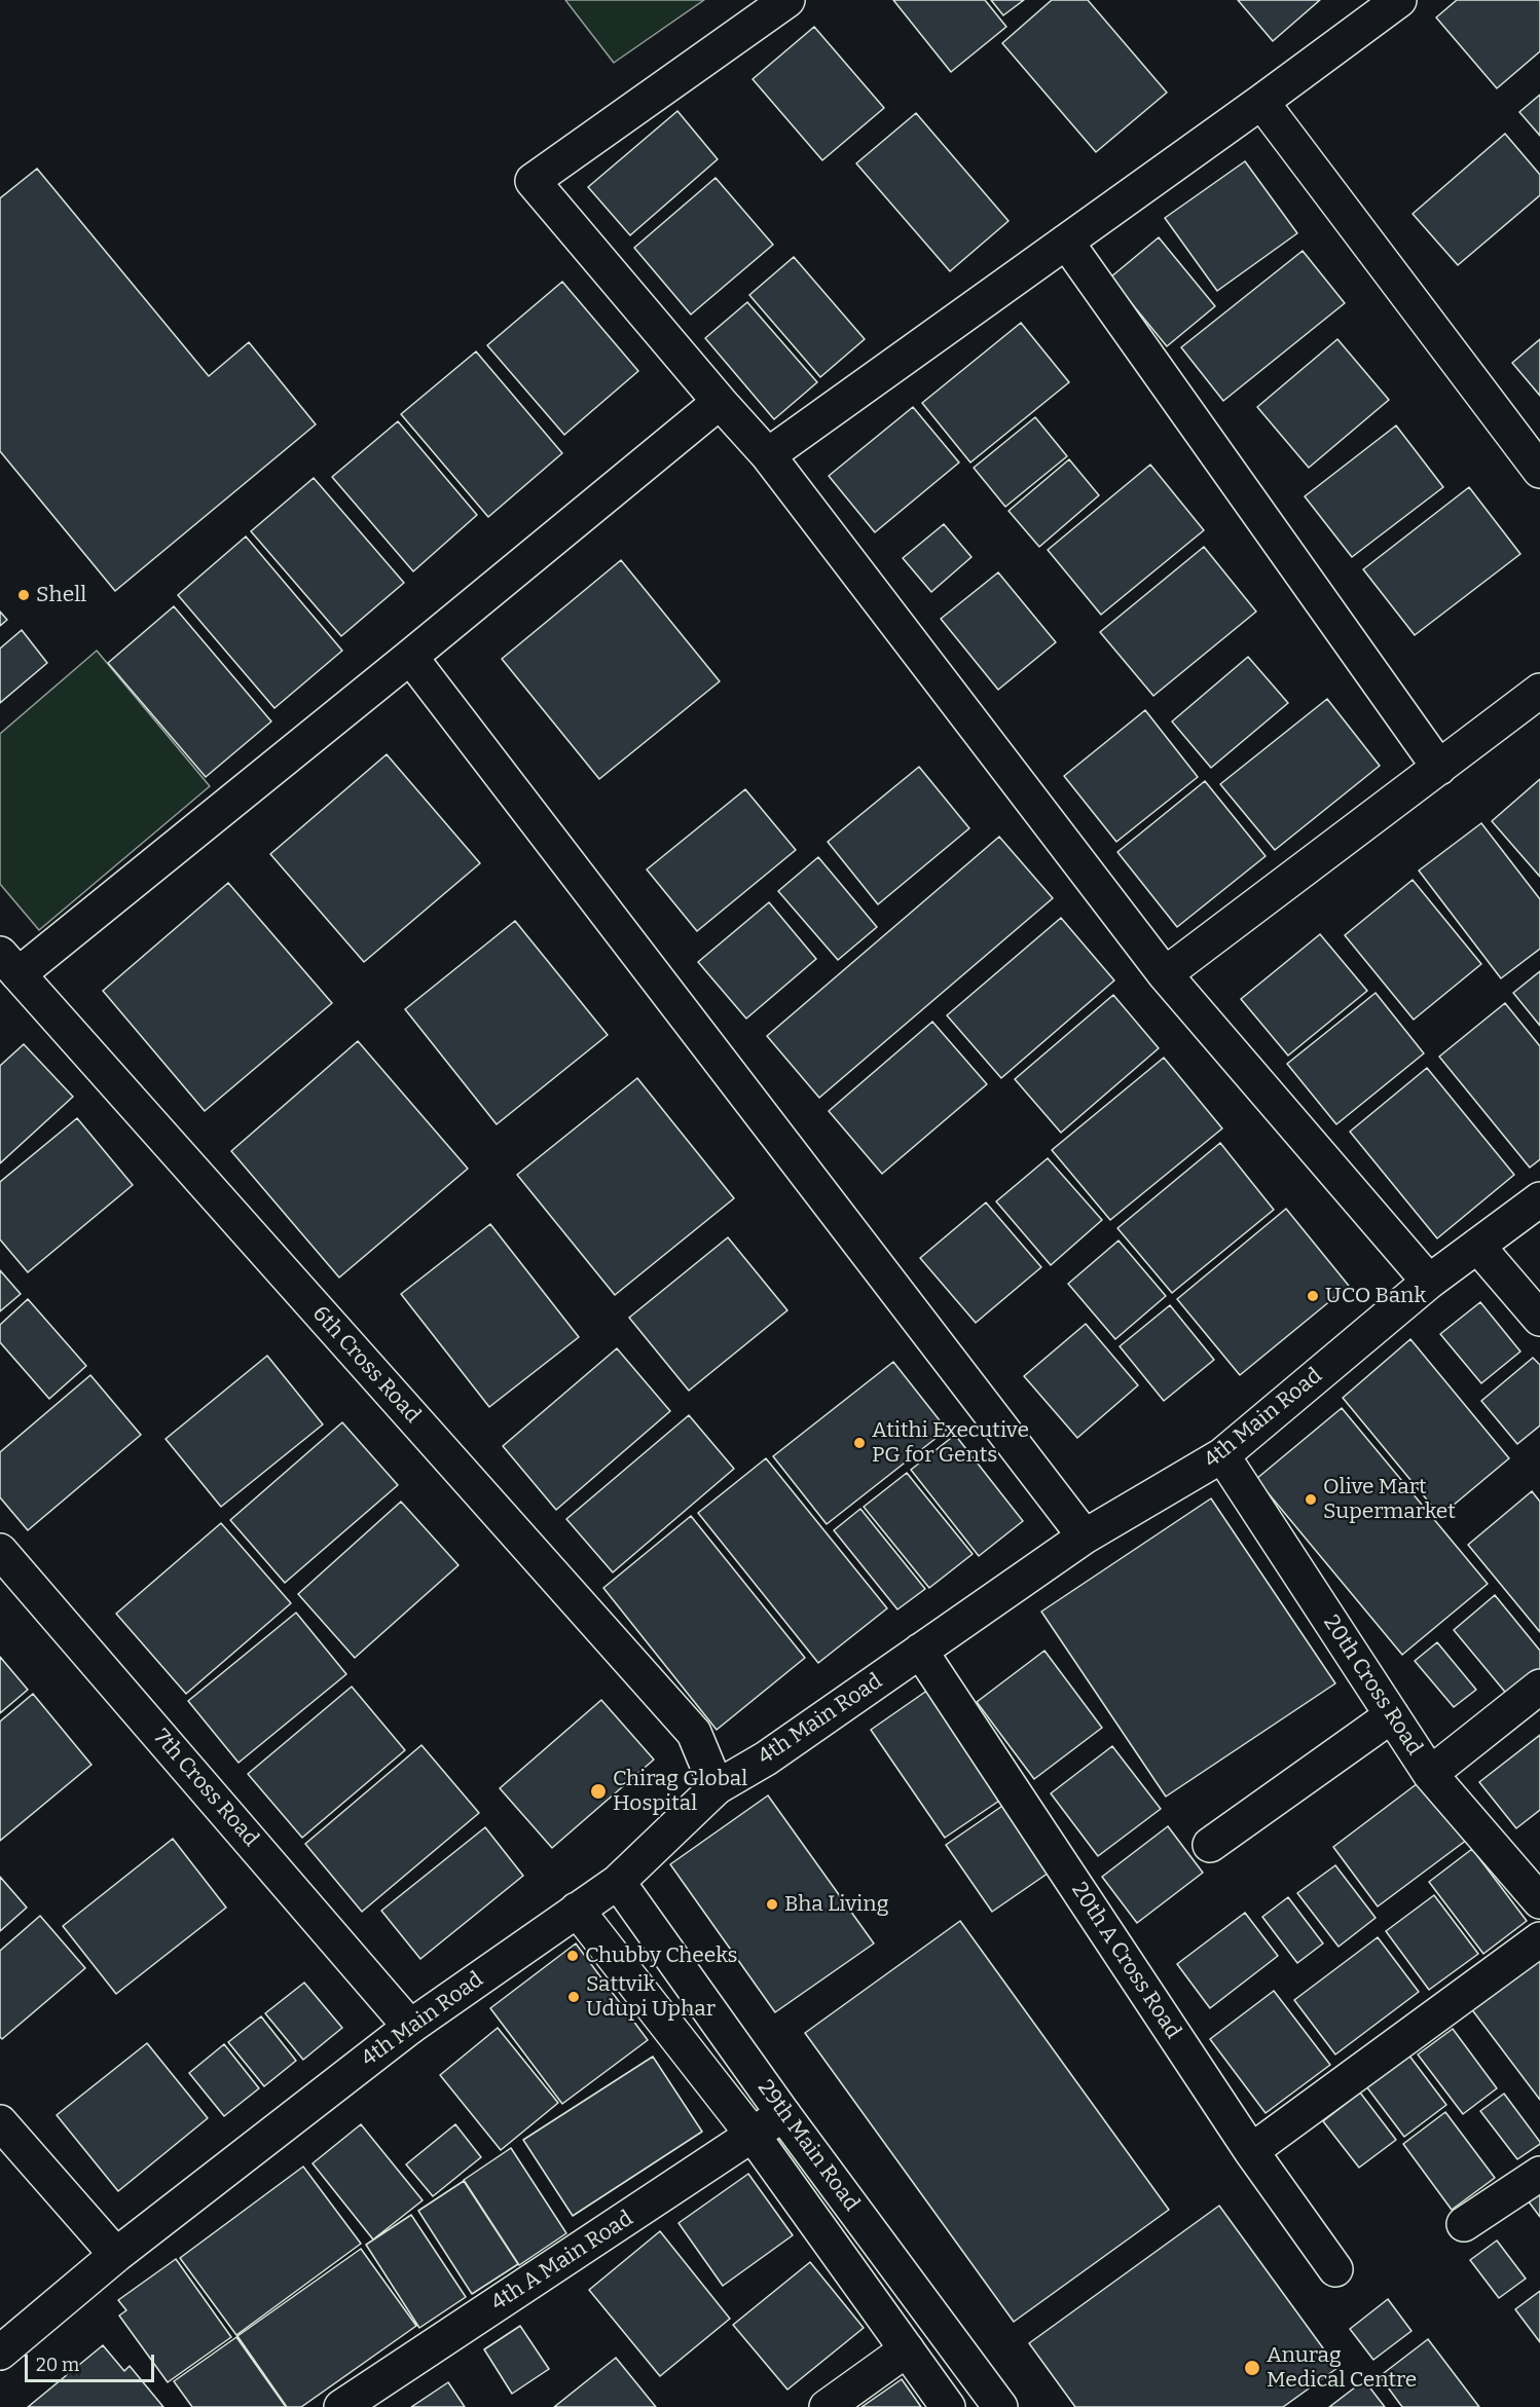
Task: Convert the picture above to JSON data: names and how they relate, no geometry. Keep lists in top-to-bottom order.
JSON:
{
  "streets": {
    "street": [
      "6th Cross Road",
      "4th Main Road",
      "20th Cross Road",
      "7th Cross Road",
      "20th A Cross Road",
      "29th Main Road",
      "4th A Main Road"
    ]
  },
  "crossings": [
    ["6th Cross Road", "4th Main Road"],
    ["4th Main Road", "20th Cross Road"],
    ["4th Main Road", "7th Cross Road"],
    ["4th Main Road", "20th A Cross Road"],
    ["4th Main Road", "29th Main Road"],
    ["29th Main Road", "4th A Main Road"]
  ],
  "places": [
    "Shell",
    "UCO Bank",
    "Atithi Executive PG for Gents",
    "Olive Mart Supermarket",
    "Chirag Global Hospital",
    "Bha Living",
    "Chubby Cheeks",
    "Sattvik Udupi Uphar",
    "Anurag Medical Centre"
  ],
  "scale_bar": "20 m"
}
